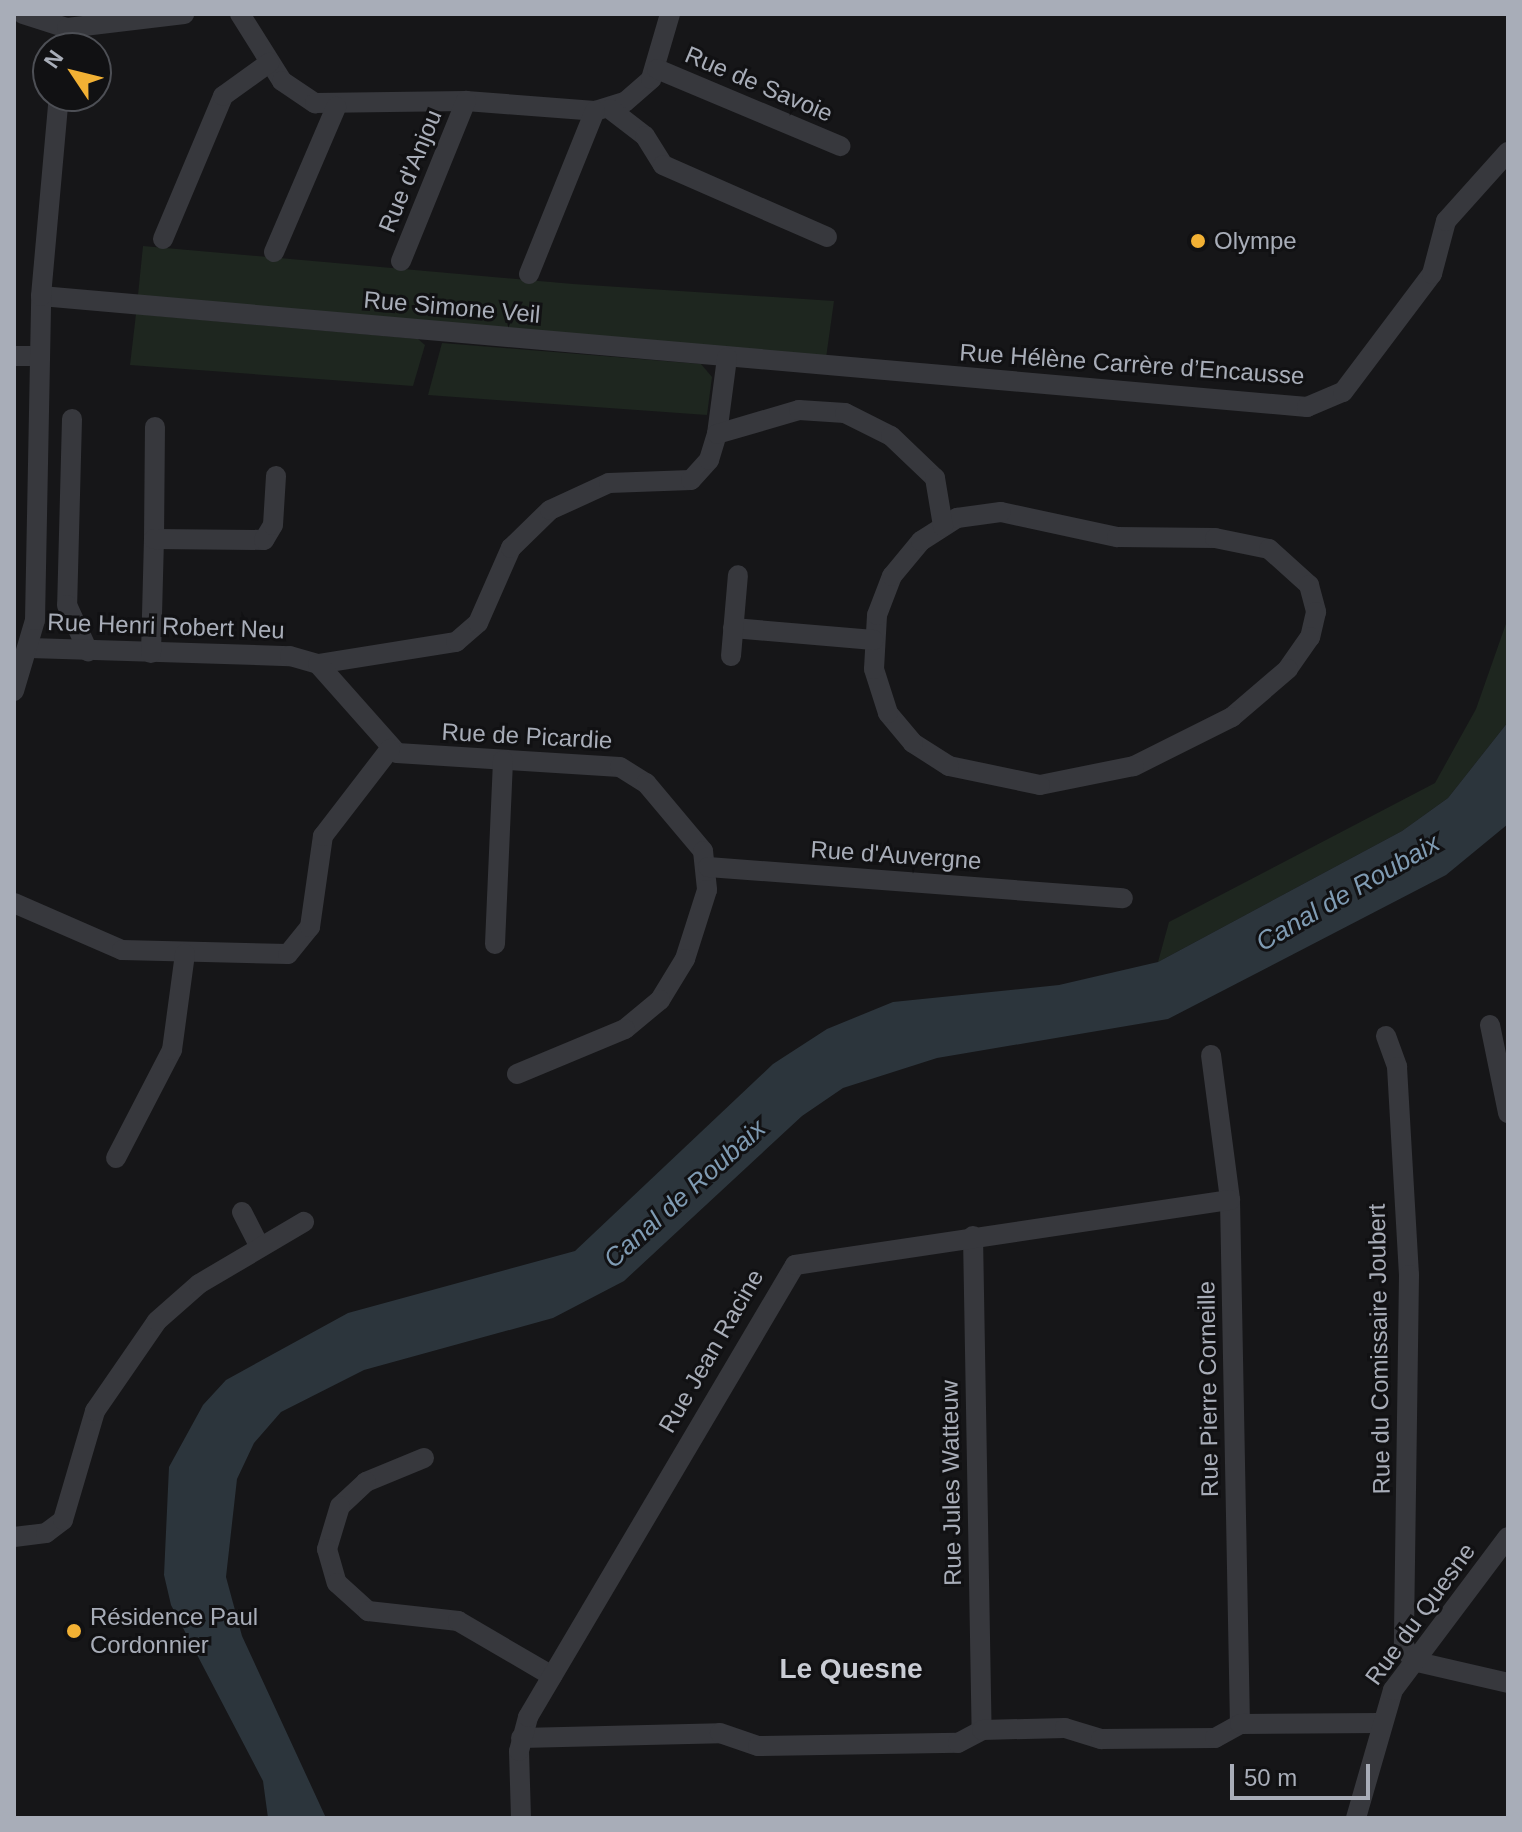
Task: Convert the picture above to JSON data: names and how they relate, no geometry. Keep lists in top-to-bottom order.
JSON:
{
  "streets": {
    "street": [
      "Rue de Savoie",
      "Rue d'Anjou",
      "Rue Simone Veil",
      "Rue Hélène Carrère d’Encausse",
      "Rue Henri Robert Neu",
      "Rue de Picardie",
      "Rue d'Auvergne",
      "Rue du Comissaire Joubert",
      "Rue Jean Racine",
      "Rue Pierre Corneille",
      "Rue Jules Watteuw",
      "Rue du Quesne"
    ]
  },
  "crossings": [
    ["Rue Simone Veil", "Rue Hélène Carrère d’Encausse"],
    ["Rue Simone Veil", "Rue Henri Robert Neu"],
    ["Rue de Picardie", "Rue d'Auvergne"],
    ["Rue du Comissaire Joubert", "Rue du Quesne"],
    ["Rue Jean Racine", "Rue Pierre Corneille"],
    ["Rue Jean Racine", "Rue Jules Watteuw"]
  ],
  "districts": ["Le Quesne"],
  "water": ["Canal de Roubaix"],
  "places": ["Olympe", "Résidence Paul Cordonnier"],
  "scale_bar": "50 m",
  "north": "top left"
}
